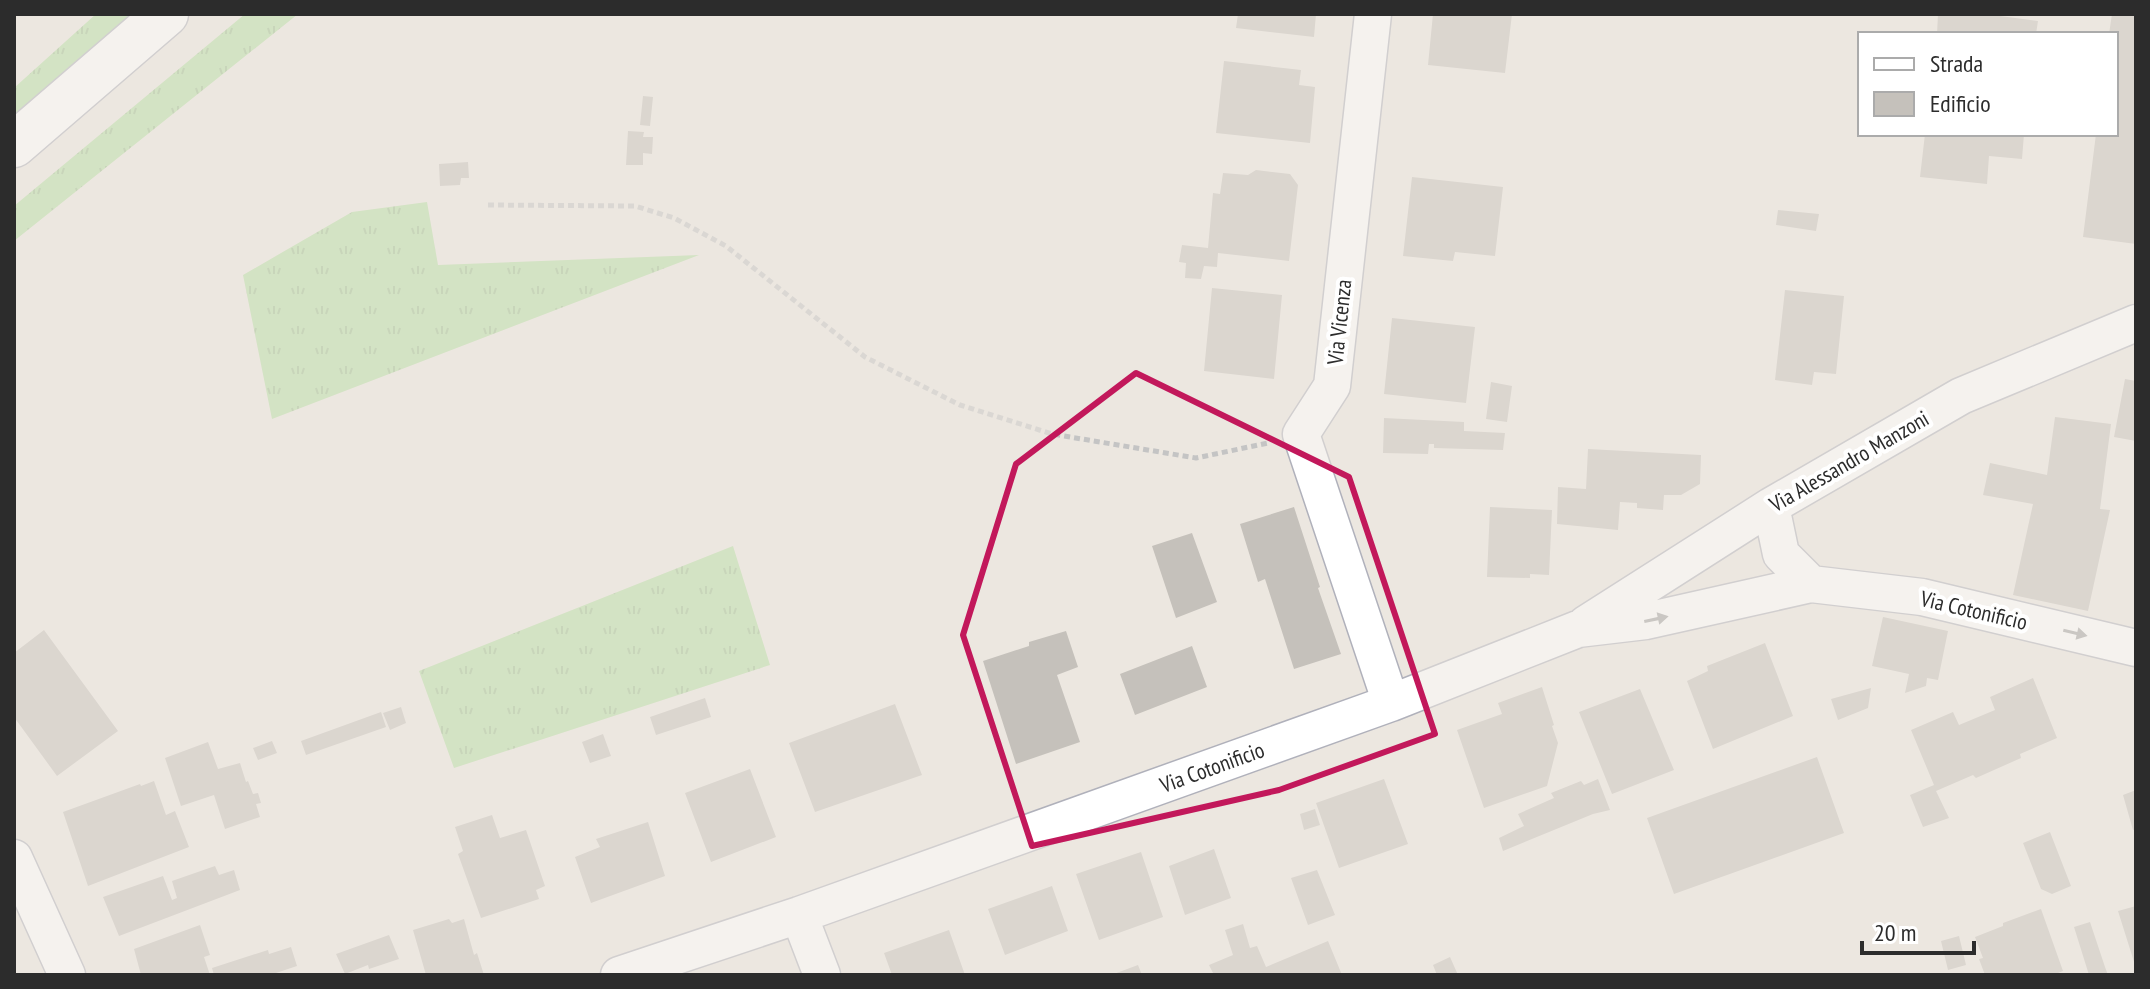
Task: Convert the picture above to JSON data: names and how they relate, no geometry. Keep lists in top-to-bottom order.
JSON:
{
  "streets": {
    "street": ["Via Vicenza", "Via Alessandro Manzoni", "Via Cotonificio"]
  },
  "crossings": [
    ["Via Alessandro Manzoni", "Via Cotonificio"]
  ],
  "one_way": ["Via Cotonificio"],
  "legend": ["Strada", "Edificio"],
  "scale_bar": "20 m"
}
